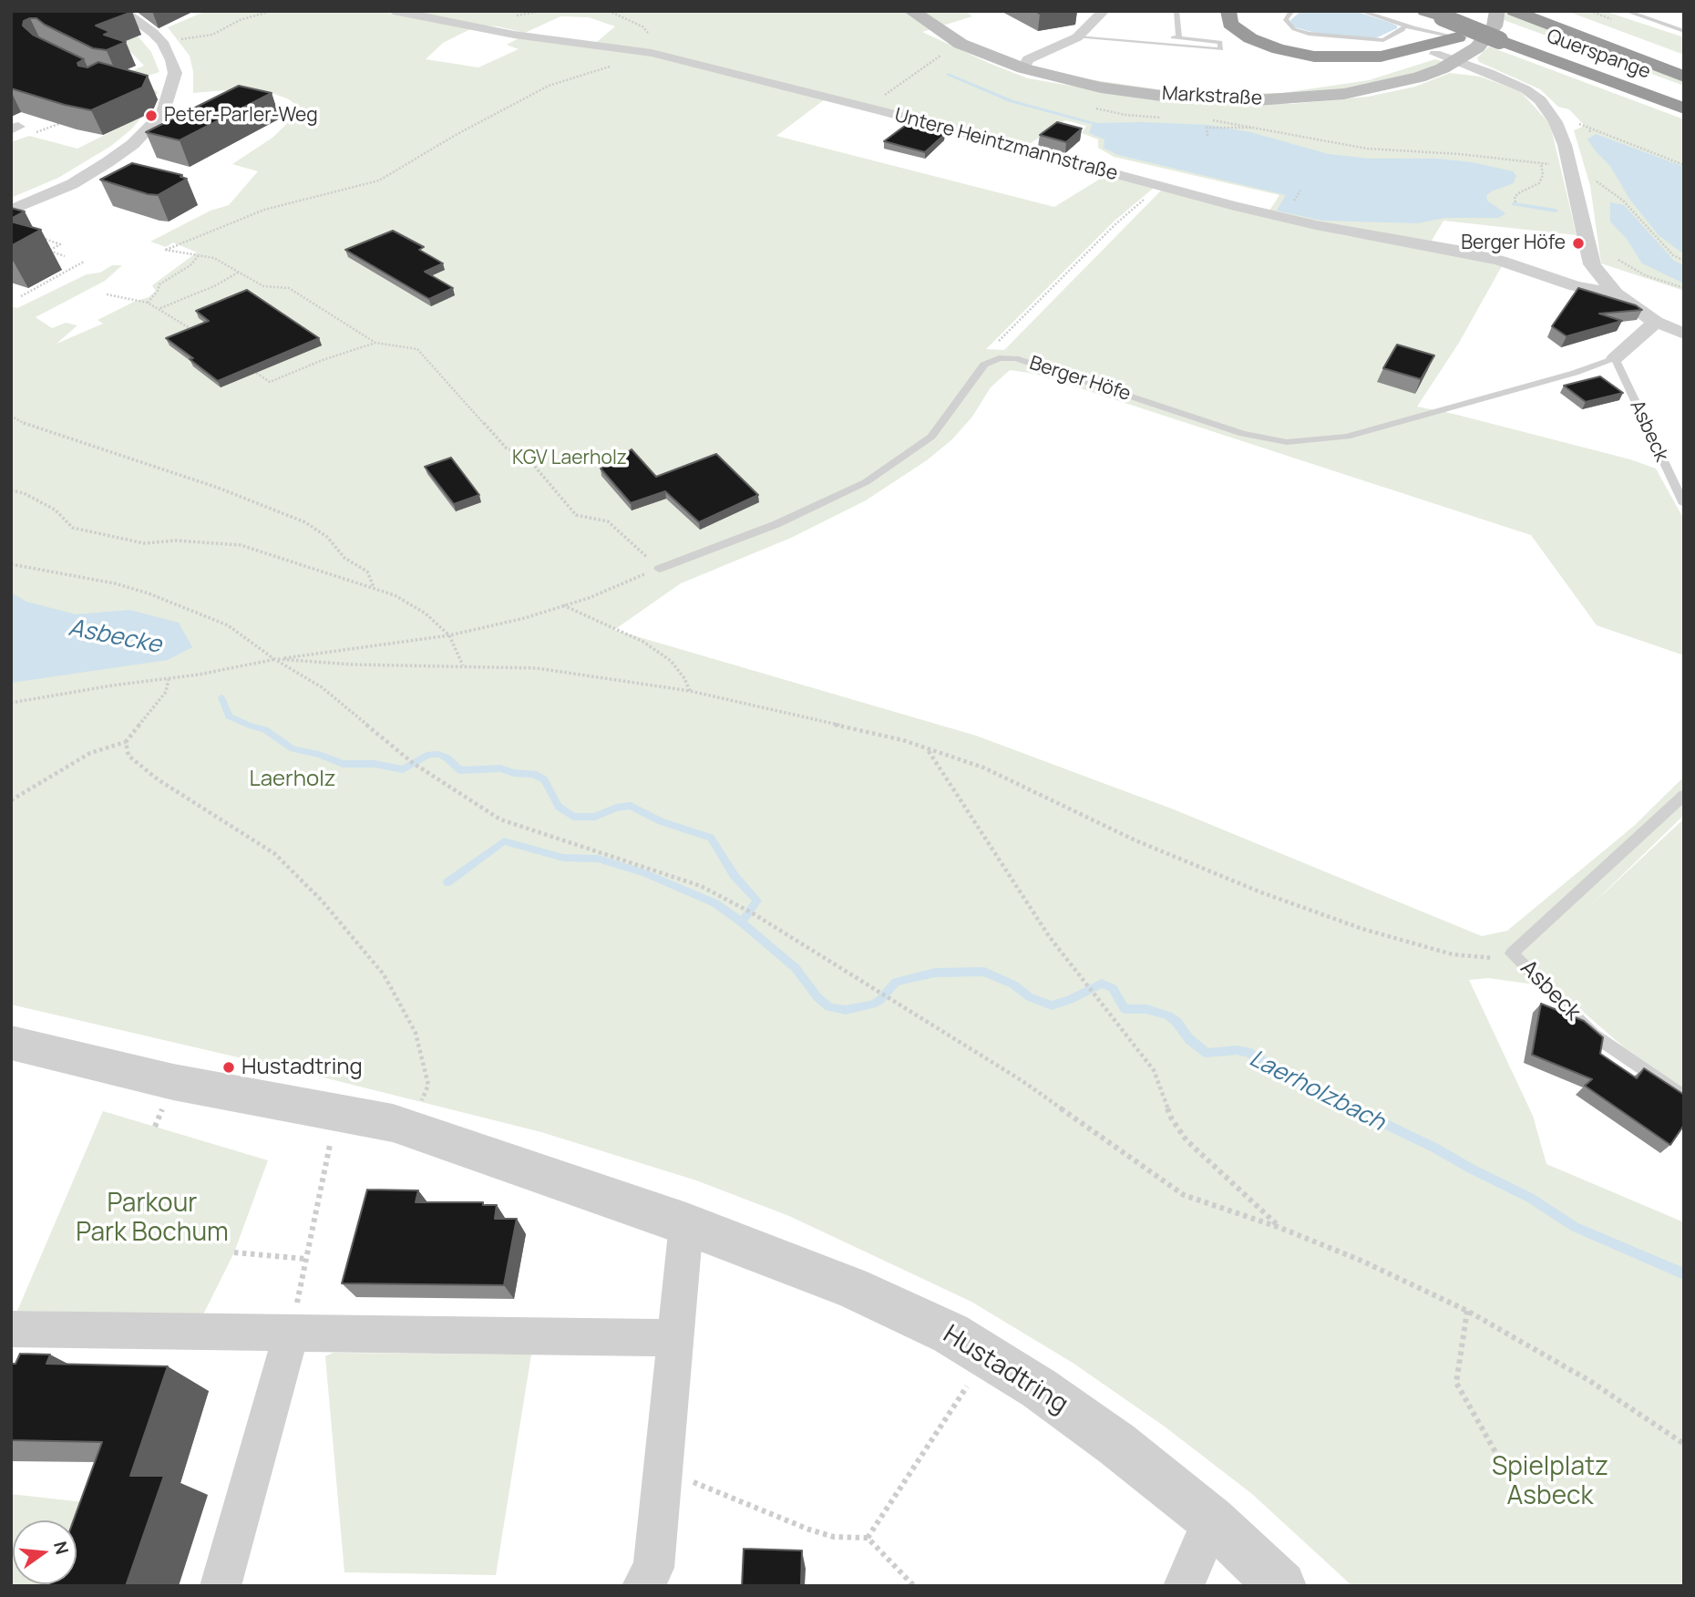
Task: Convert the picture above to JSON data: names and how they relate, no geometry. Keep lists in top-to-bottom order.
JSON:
{
  "streets": {
    "highway": ["Querspange"],
    "main road": ["Markstraße"],
    "street": ["Untere Heintzmannstraße", "Berger Höfe", "Hustadtring"],
    "lane": ["Asbeck"]
  },
  "crossings": [
    ["Berger Höfe", "Asbeck"]
  ],
  "water": ["Asbecke", "Laerholzbach"],
  "parks": [
    "KGV Laerholz",
    "Laerholz",
    "Parkour Park Bochum",
    "Spielplatz Asbeck"
  ],
  "places": ["Peter-Parler-Weg", "Berger Höfe", "Hustadtring"],
  "north": "right"
}
